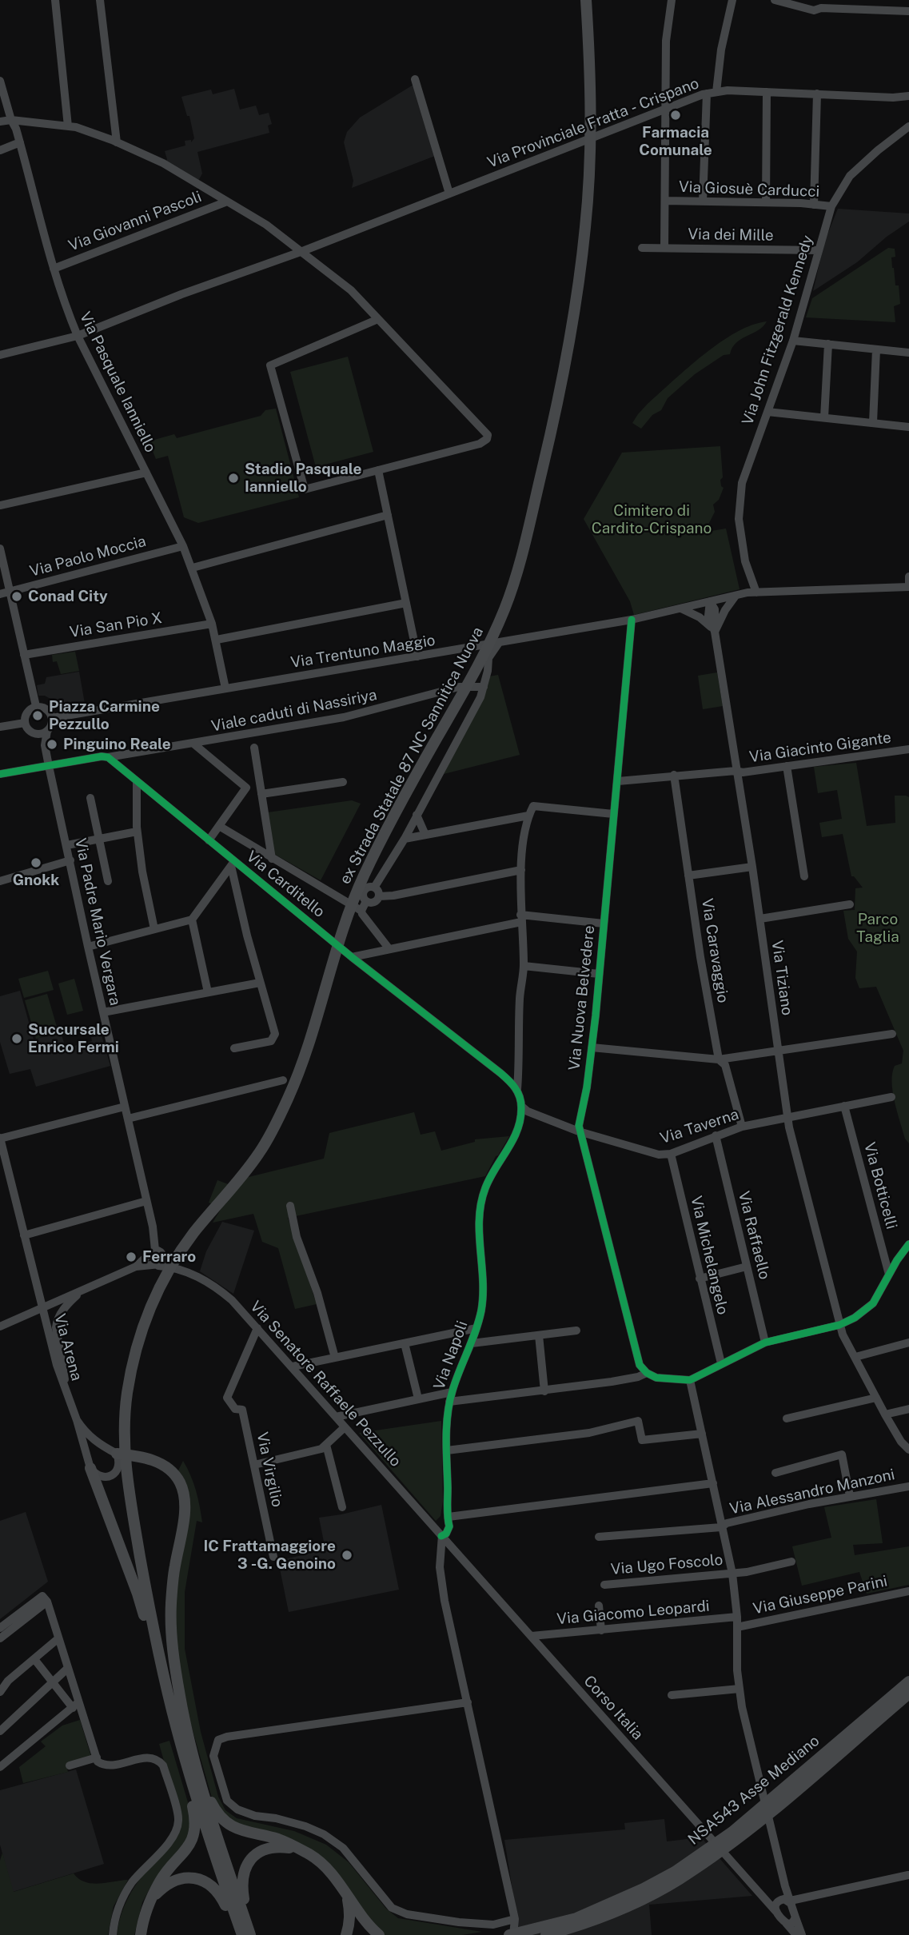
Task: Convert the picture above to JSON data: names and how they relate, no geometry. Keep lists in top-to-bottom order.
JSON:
{
  "streets": {
    "highway": ["ex Strada Statale 87 NC Sannitica Nuova", "NSA543 Asse Mediano"],
    "street": [
      "Via Provinciale Fratta - Crispano",
      "Via Giosuè Carducci",
      "Via Giovanni Pascoli",
      "Via dei Mille",
      "Via John Fitzgerald Kennedy",
      "Via Pasquale Ianniello",
      "Via Paolo Moccia",
      "Via San Pio X",
      "Via Trentuno Maggio",
      "Viale caduti di Nassiriya",
      "Via Giacinto Gigante",
      "Via Carditello",
      "Via Padre Mario Vergara",
      "Via Caravaggio",
      "Via Tiziano",
      "Via Nuova Belvedere",
      "Via Taverna",
      "Via Botticelli",
      "Via Raffaello",
      "Via Michelangelo",
      "Via Arena",
      "Via Napoli",
      "Via Senatore Raffaele Pezzullo",
      "Via Virgilio",
      "Via Alessandro Manzoni",
      "Via Ugo Foscolo",
      "Via Giuseppe Parini",
      "Via Giacomo Leopardi",
      "Corso Italia"
    ]
  },
  "crossings": [
    ["Via Provinciale Fratta - Crispano", "Via Pasquale Ianniello"],
    ["Via Giosuè Carducci", "Via John Fitzgerald Kennedy"],
    ["Via Giovanni Pascoli", "Via Pasquale Ianniello"],
    ["Via dei Mille", "Via John Fitzgerald Kennedy"],
    ["Via John Fitzgerald Kennedy", "Via Trentuno Maggio"],
    ["Via Pasquale Ianniello", "Via Paolo Moccia"],
    ["Via Pasquale Ianniello", "Via San Pio X"],
    ["Via Pasquale Ianniello", "Via Trentuno Maggio"],
    ["Via Trentuno Maggio", "Via Padre Mario Vergara"],
    ["Via Trentuno Maggio", "Via Tiziano"],
    ["Via Trentuno Maggio", "Via Nuova Belvedere"],
    ["Viale caduti di Nassiriya", "Via Carditello"],
    ["Via Giacinto Gigante", "Via Caravaggio"],
    ["Via Giacinto Gigante", "Via Tiziano"],
    ["Via Giacinto Gigante", "Via Nuova Belvedere"],
    ["Via Padre Mario Vergara", "Via Senatore Raffaele Pezzullo"],
    ["Via Caravaggio", "Via Taverna"],
    ["Via Tiziano", "Via Taverna"],
    ["Via Nuova Belvedere", "Via Taverna"],
    ["Via Taverna", "Via Botticelli"],
    ["Via Taverna", "Via Raffaello"],
    ["Via Taverna", "Via Michelangelo"],
    ["Via Taverna", "Via Napoli"],
    ["Via Napoli", "Via Senatore Raffaele Pezzullo"],
    ["Via Napoli", "Corso Italia"],
    ["Via Senatore Raffaele Pezzullo", "Via Virgilio"],
    ["Via Senatore Raffaele Pezzullo", "Corso Italia"],
    ["Via Giacomo Leopardi", "Corso Italia"]
  ],
  "parks": ["Cimitero di Cardito-Crispano", "Parco Taglia"],
  "places": [
    "Farmacia Comunale",
    "Stadio Pasquale Ianniello",
    "Conad City",
    "Piazza Carmine Pezzullo",
    "Pinguino Reale",
    "Gnokk",
    "Succursale Enrico Fermi",
    "Ferraro",
    "IC Frattamaggiore 3 -G. Genoino"
  ]
}
